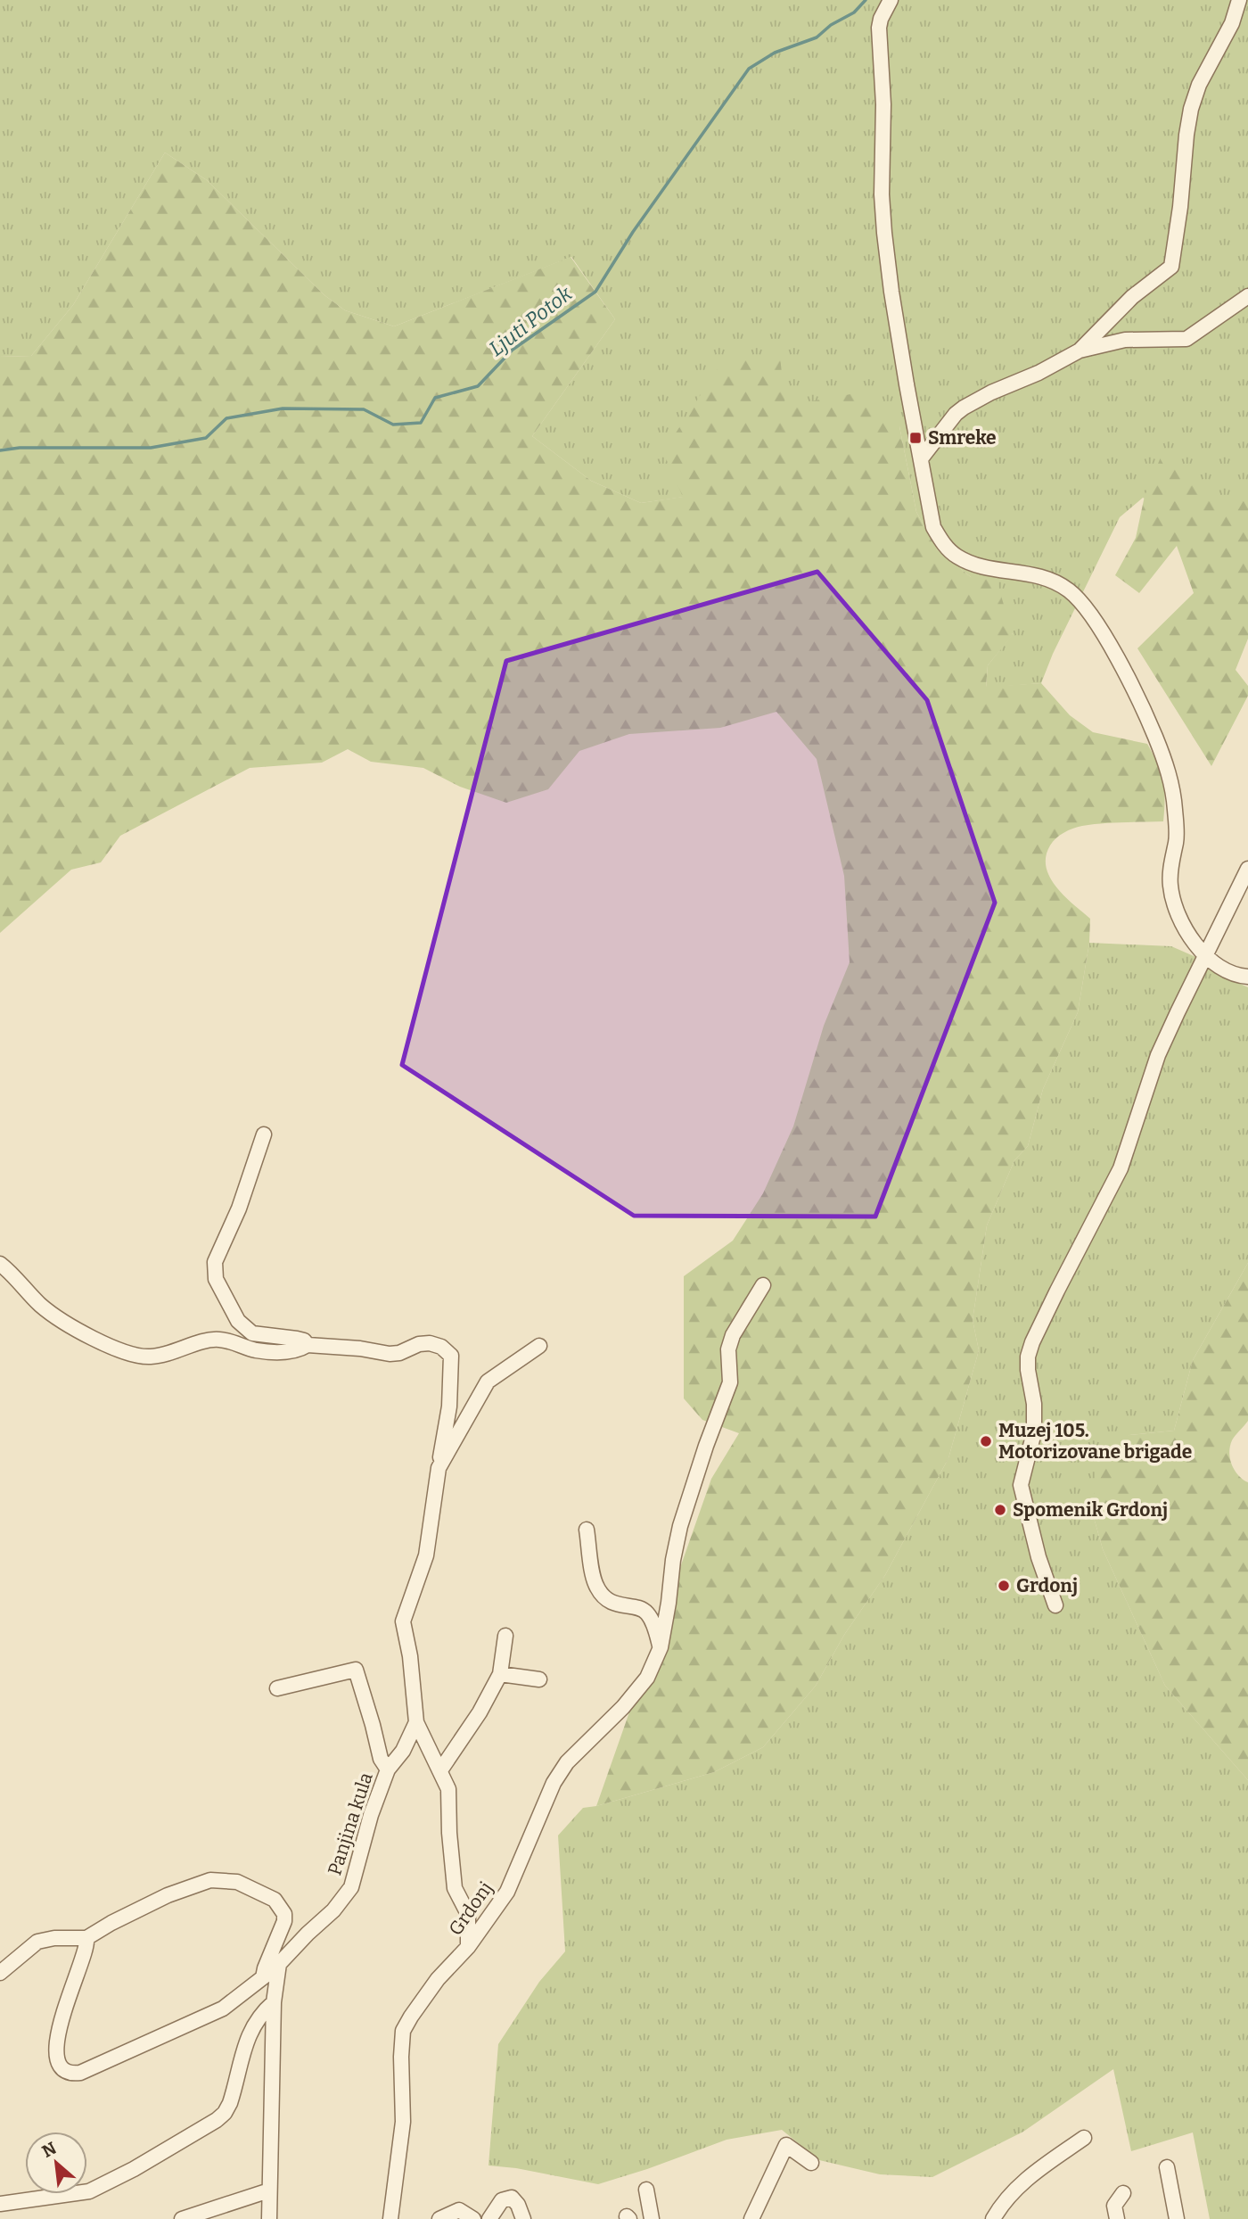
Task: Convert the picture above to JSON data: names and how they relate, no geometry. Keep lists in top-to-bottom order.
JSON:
{
  "streets": {
    "street": ["Panjina kula", "Grdonj"]
  },
  "water": ["Ljuti Potok"],
  "places": {
    "transit": ["Smreke"],
    "other": ["Muzej 105. Motorizovane brigade", "Spomenik Grdonj", "Grdonj"]
  },
  "north": "top left"
}
